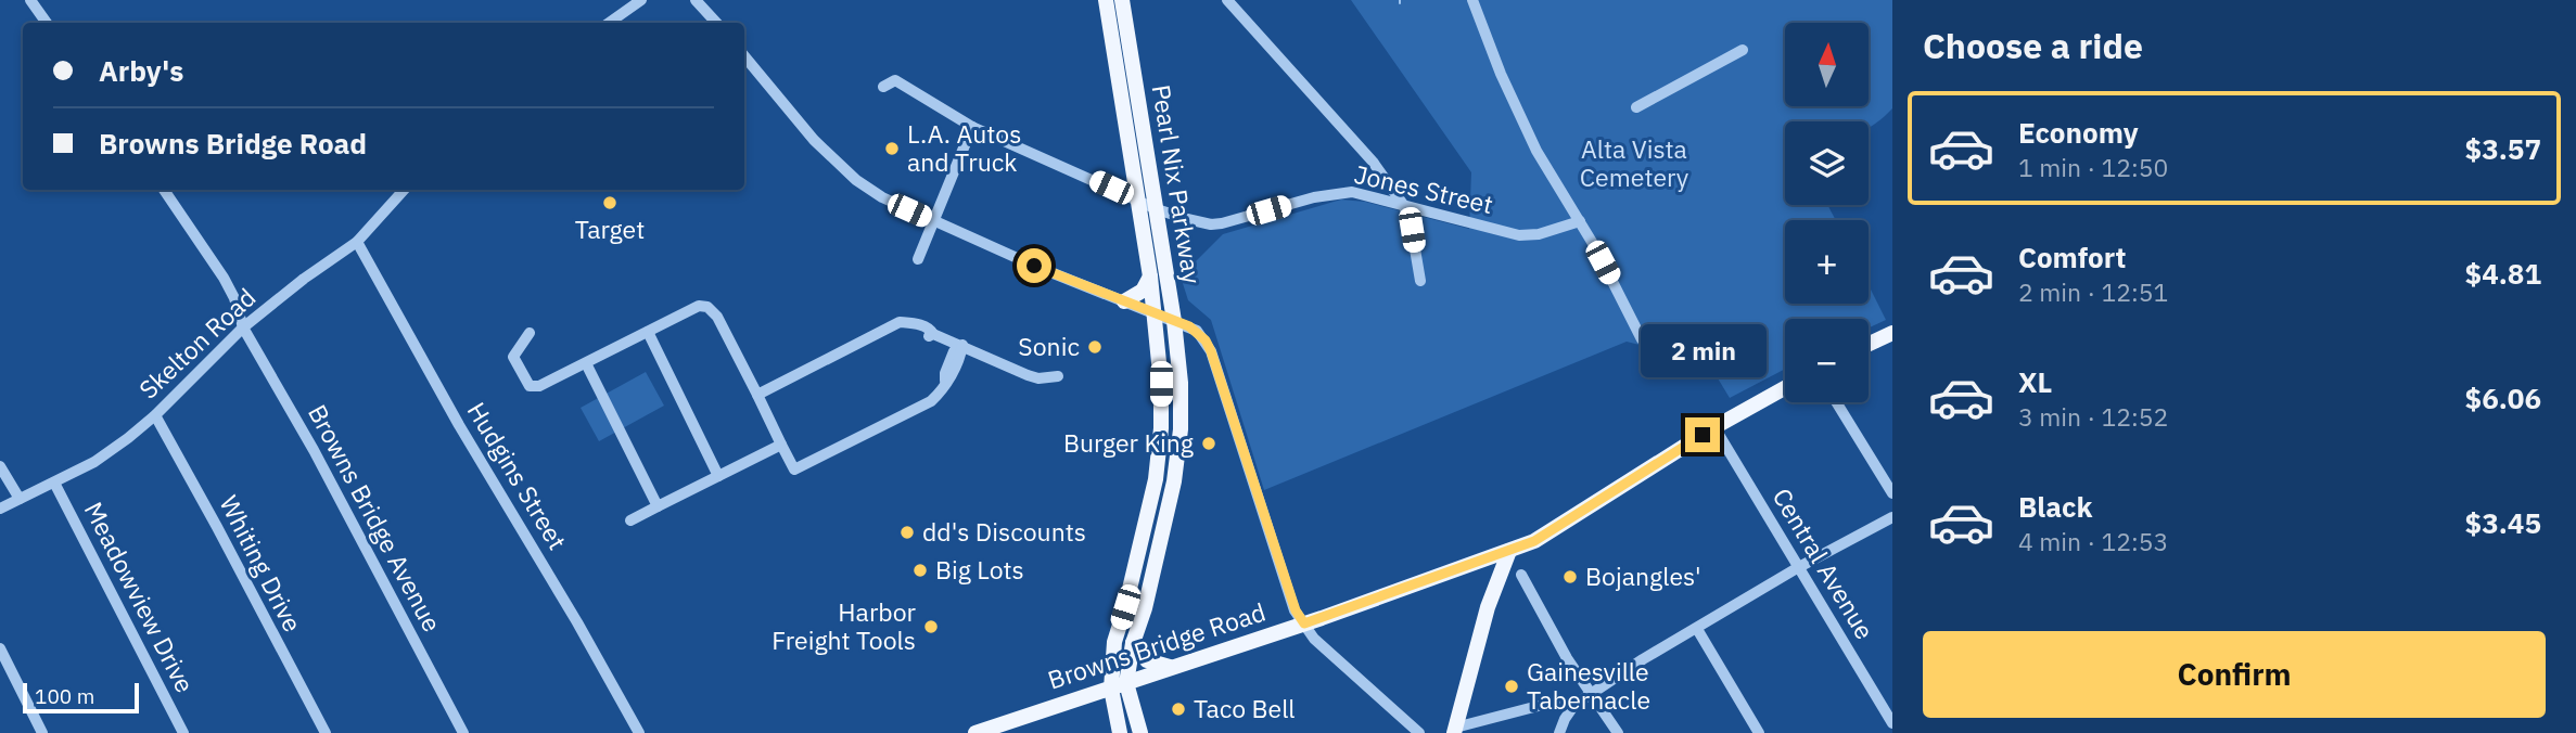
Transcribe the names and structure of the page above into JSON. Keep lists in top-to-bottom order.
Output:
{
  "streets": {
    "main road": ["Pearl Nix Parkway", "Browns Bridge Road"],
    "street": [
      "Jones Street",
      "Skelton Road",
      "Hudgins Street",
      "Browns Bridge Avenue",
      "Whiting Drive",
      "Central Avenue",
      "Meadowview Drive"
    ]
  },
  "crossings": [
    ["Pearl Nix Parkway", "Jones Street"],
    ["Pearl Nix Parkway", "Browns Bridge Road"],
    ["Skelton Road", "Hudgins Street"],
    ["Skelton Road", "Browns Bridge Avenue"],
    ["Skelton Road", "Whiting Drive"],
    ["Skelton Road", "Meadowview Drive"],
    ["Central Avenue", "Browns Bridge Road"]
  ],
  "parks": ["Alta Vista Cemetery"],
  "places": [
    "L.A. Autos and Truck",
    "Target",
    "Sonic",
    "Burger King",
    "dd's Discounts",
    "Big Lots",
    "Bojangles'",
    "Harbor Freight Tools",
    "Gainesville Tabernacle",
    "Taco Bell"
  ],
  "scale_bar": "100 m",
  "north": "top",
  "page": {
    "heading": "Choose a ride",
    "map_buttons": ["+", "−"],
    "banner": ["Arby's", "Browns Bridge Road"],
    "list": [
      {
        "name": "Economy",
        "note": "1 min · 12:50",
        "value": "$3.57"
      },
      {
        "name": "Comfort",
        "note": "2 min · 12:51",
        "value": "$4.81"
      },
      {
        "name": "XL",
        "note": "3 min · 12:52",
        "value": "$6.06"
      },
      {
        "name": "Black",
        "note": "4 min · 12:53",
        "value": "$3.45"
      }
    ],
    "bubble": "2 min",
    "buttons": "Confirm",
    "scale": "100 m"
  }
}
